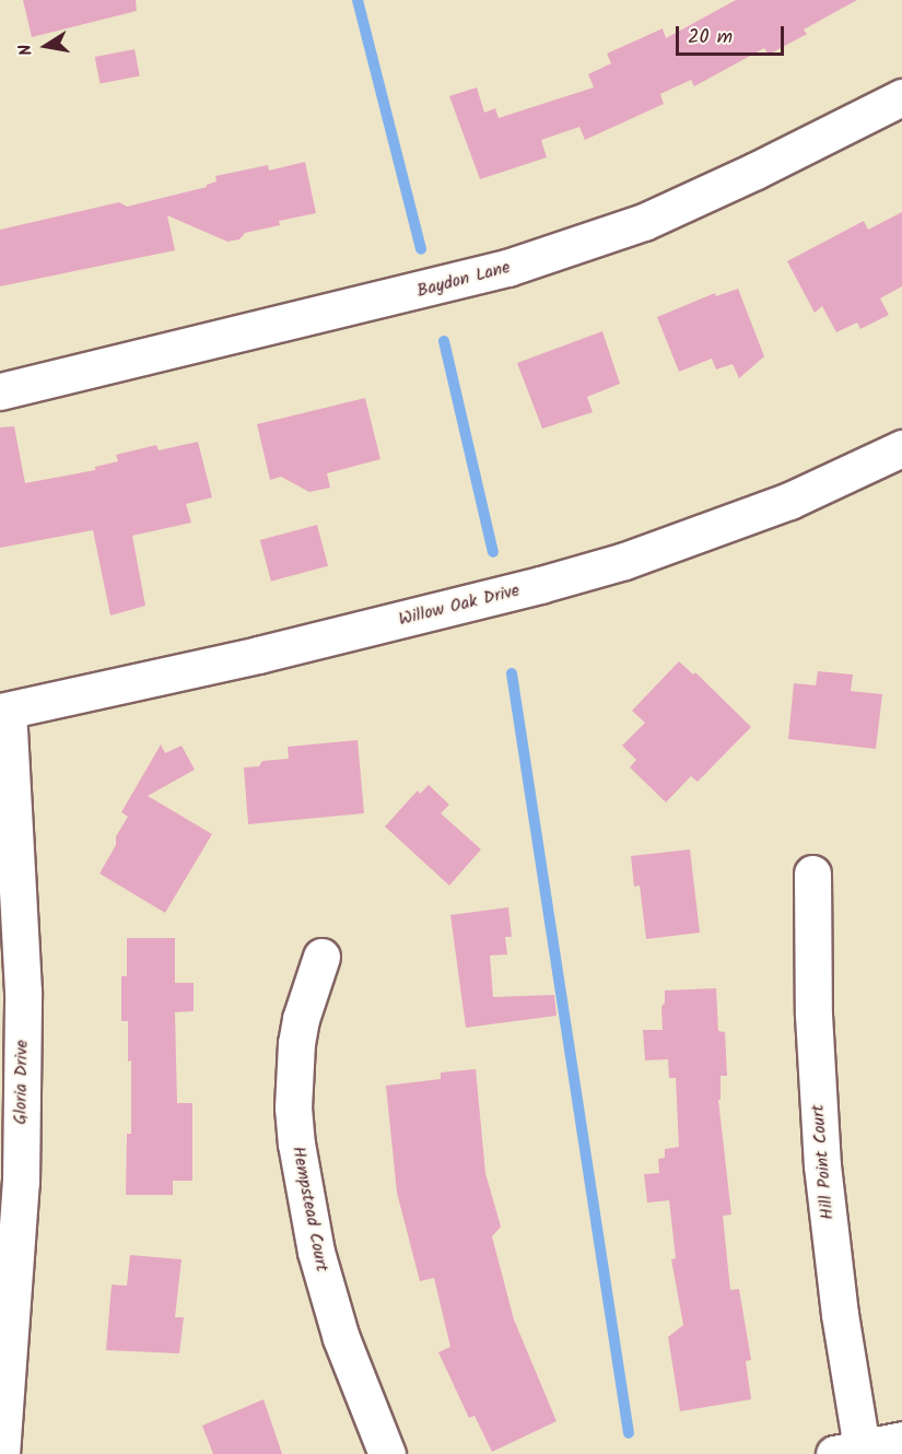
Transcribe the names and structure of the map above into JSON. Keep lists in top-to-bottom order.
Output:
{
  "streets": {
    "street": [
      "Baydon Lane",
      "Willow Oak Drive",
      "Gloria Drive",
      "Hill Point Court",
      "Hempstead Court"
    ]
  },
  "crossings": [
    ["Willow Oak Drive", "Gloria Drive"]
  ],
  "scale_bar": "20 m",
  "north": "left"
}
